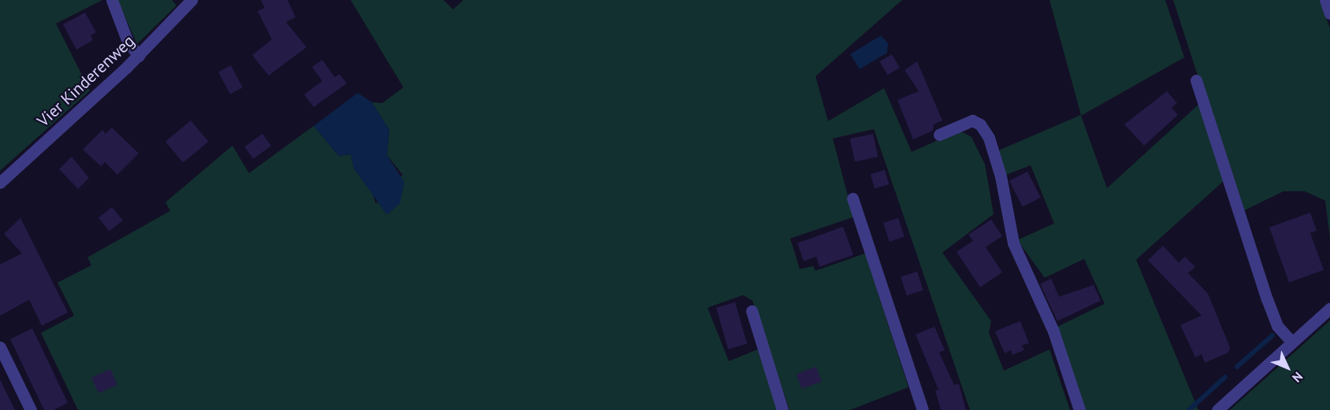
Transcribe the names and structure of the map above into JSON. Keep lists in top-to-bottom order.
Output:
{
  "streets": {
    "street": ["Vier Kinderenweg"]
  },
  "north": "bottom right"
}
